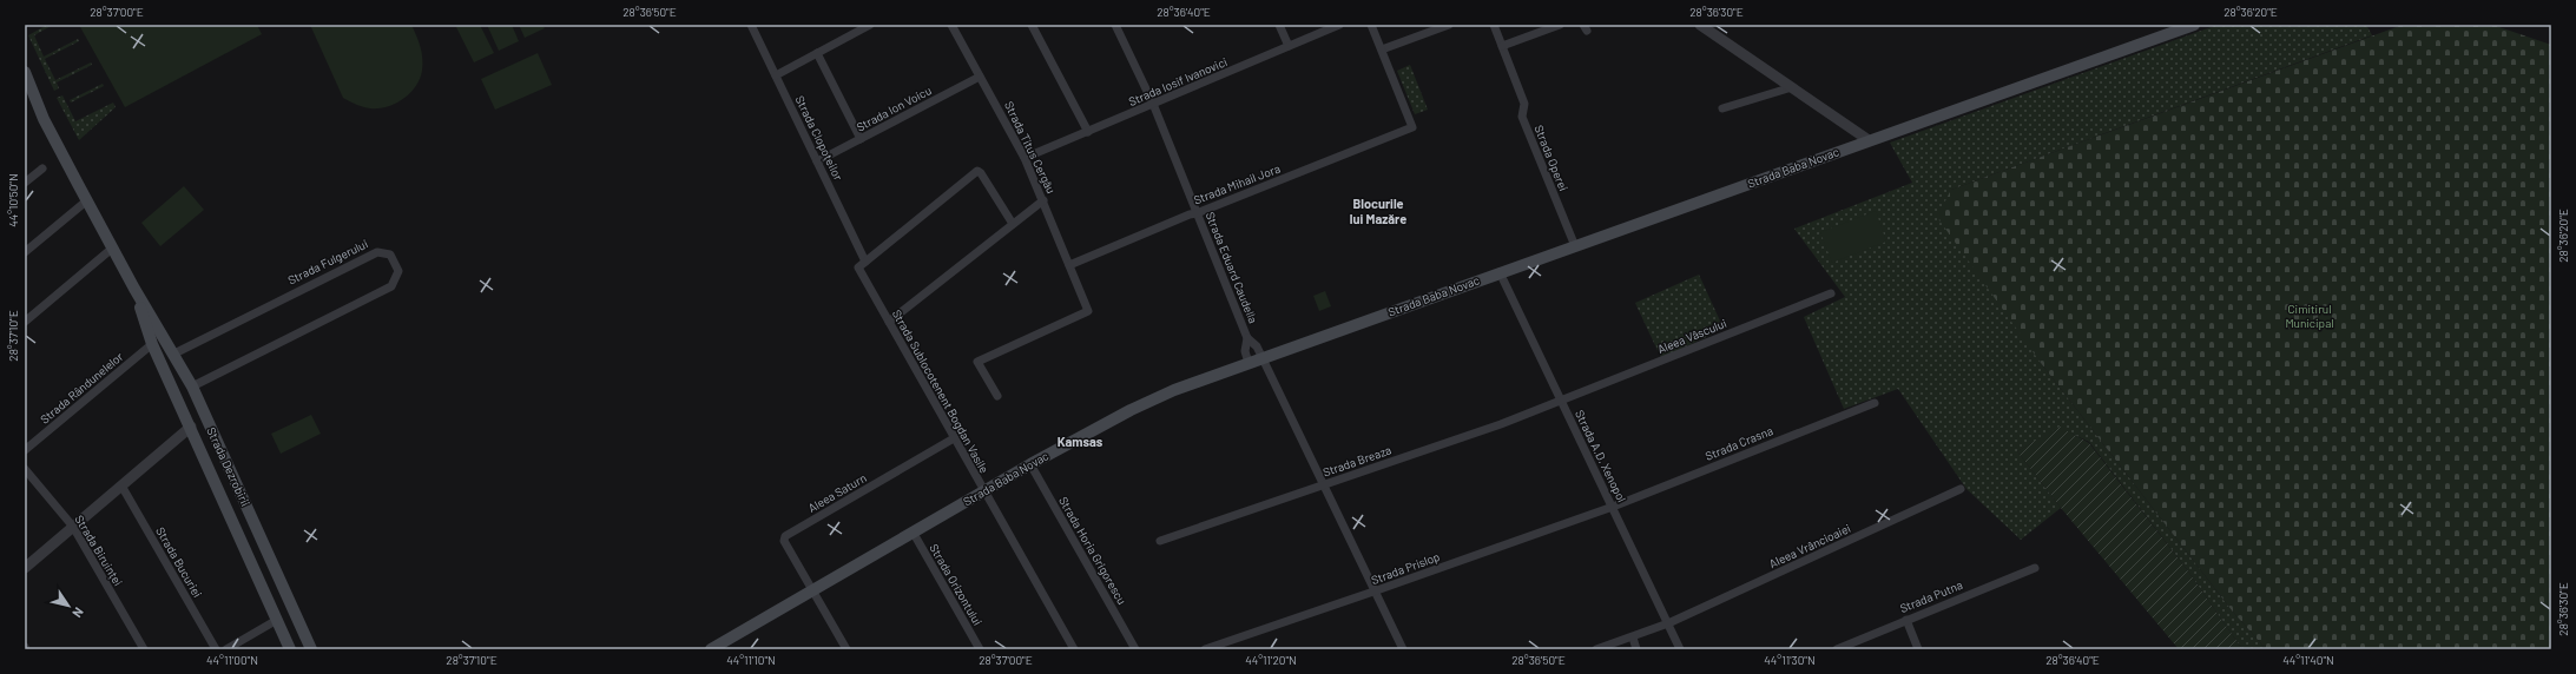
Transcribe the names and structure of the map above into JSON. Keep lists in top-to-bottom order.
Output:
{
  "streets": {
    "main road": ["Strada Baba Novac", "Strada Dezrobirii"],
    "street": [
      "Strada Iosif Ivanovici",
      "Strada Ion Voicu",
      "Strada Clopoțeilor",
      "Strada Titus Cergău",
      "Strada Operei",
      "Strada Mihail Jora",
      "Strada Fulgerului",
      "Strada Eduard Caudella",
      "Aleea Vâscului",
      "Strada Rândunelelor",
      "Strada Sublocotenent Bogdan Vasile",
      "Strada Crasna",
      "Strada A.D. Xenopol",
      "Strada Breaza",
      "Aleea Saturn",
      "Aleea Vrâncioaiei",
      "Strada Biruinței",
      "Strada Horia Grigorescu",
      "Strada Bucuriei",
      "Strada Prislop",
      "Strada Orizontului",
      "Strada Putna"
    ]
  },
  "crossings": [
    ["Strada Iosif Ivanovici", "Strada Titus Cergău"],
    ["Strada Iosif Ivanovici", "Strada Eduard Caudella"],
    ["Strada Ion Voicu", "Strada Clopoțeilor"],
    ["Strada Ion Voicu", "Strada Titus Cergău"],
    ["Strada Clopoțeilor", "Strada Sublocotenent Bogdan Vasile"],
    ["Strada Titus Cergău", "Strada Mihail Jora"],
    ["Strada Operei", "Strada Baba Novac"],
    ["Strada Baba Novac", "Strada Eduard Caudella"],
    ["Strada Baba Novac", "Strada Sublocotenent Bogdan Vasile"],
    ["Strada Baba Novac", "Strada A.D. Xenopol"],
    ["Strada Baba Novac", "Aleea Saturn"],
    ["Strada Baba Novac", "Strada Horia Grigorescu"],
    ["Strada Baba Novac", "Strada Orizontului"],
    ["Strada Mihail Jora", "Strada Eduard Caudella"],
    ["Strada Fulgerului", "Strada Dezrobirii"],
    ["Strada Eduard Caudella", "Strada Breaza"],
    ["Strada Eduard Caudella", "Strada Prislop"],
    ["Aleea Vâscului", "Strada A.D. Xenopol"],
    ["Aleea Vâscului", "Strada Breaza"],
    ["Strada Rândunelelor", "Strada Dezrobirii"],
    ["Strada Sublocotenent Bogdan Vasile", "Aleea Saturn"],
    ["Strada Crasna", "Strada A.D. Xenopol"],
    ["Strada Crasna", "Strada Prislop"],
    ["Strada A.D. Xenopol", "Strada Breaza"],
    ["Strada A.D. Xenopol", "Aleea Vrâncioaiei"],
    ["Strada A.D. Xenopol", "Strada Prislop"]
  ],
  "districts": ["Blocurile lui Mazăre", "Kamsas"],
  "parks": ["Cimitirul Municipal"],
  "north": "bottom right",
  "coordinates": [
    "28°37'00\"E",
    "28°36'50\"E",
    "28°36'40\"E",
    "28°36'30\"E",
    "28°36'20\"E",
    "44°10'50\"N",
    "28°37'10\"E",
    "44°11'00\"N",
    "44°11'10\"N",
    "44°11'20\"N",
    "44°11'30\"N",
    "44°11'40\"N"
  ]
}
